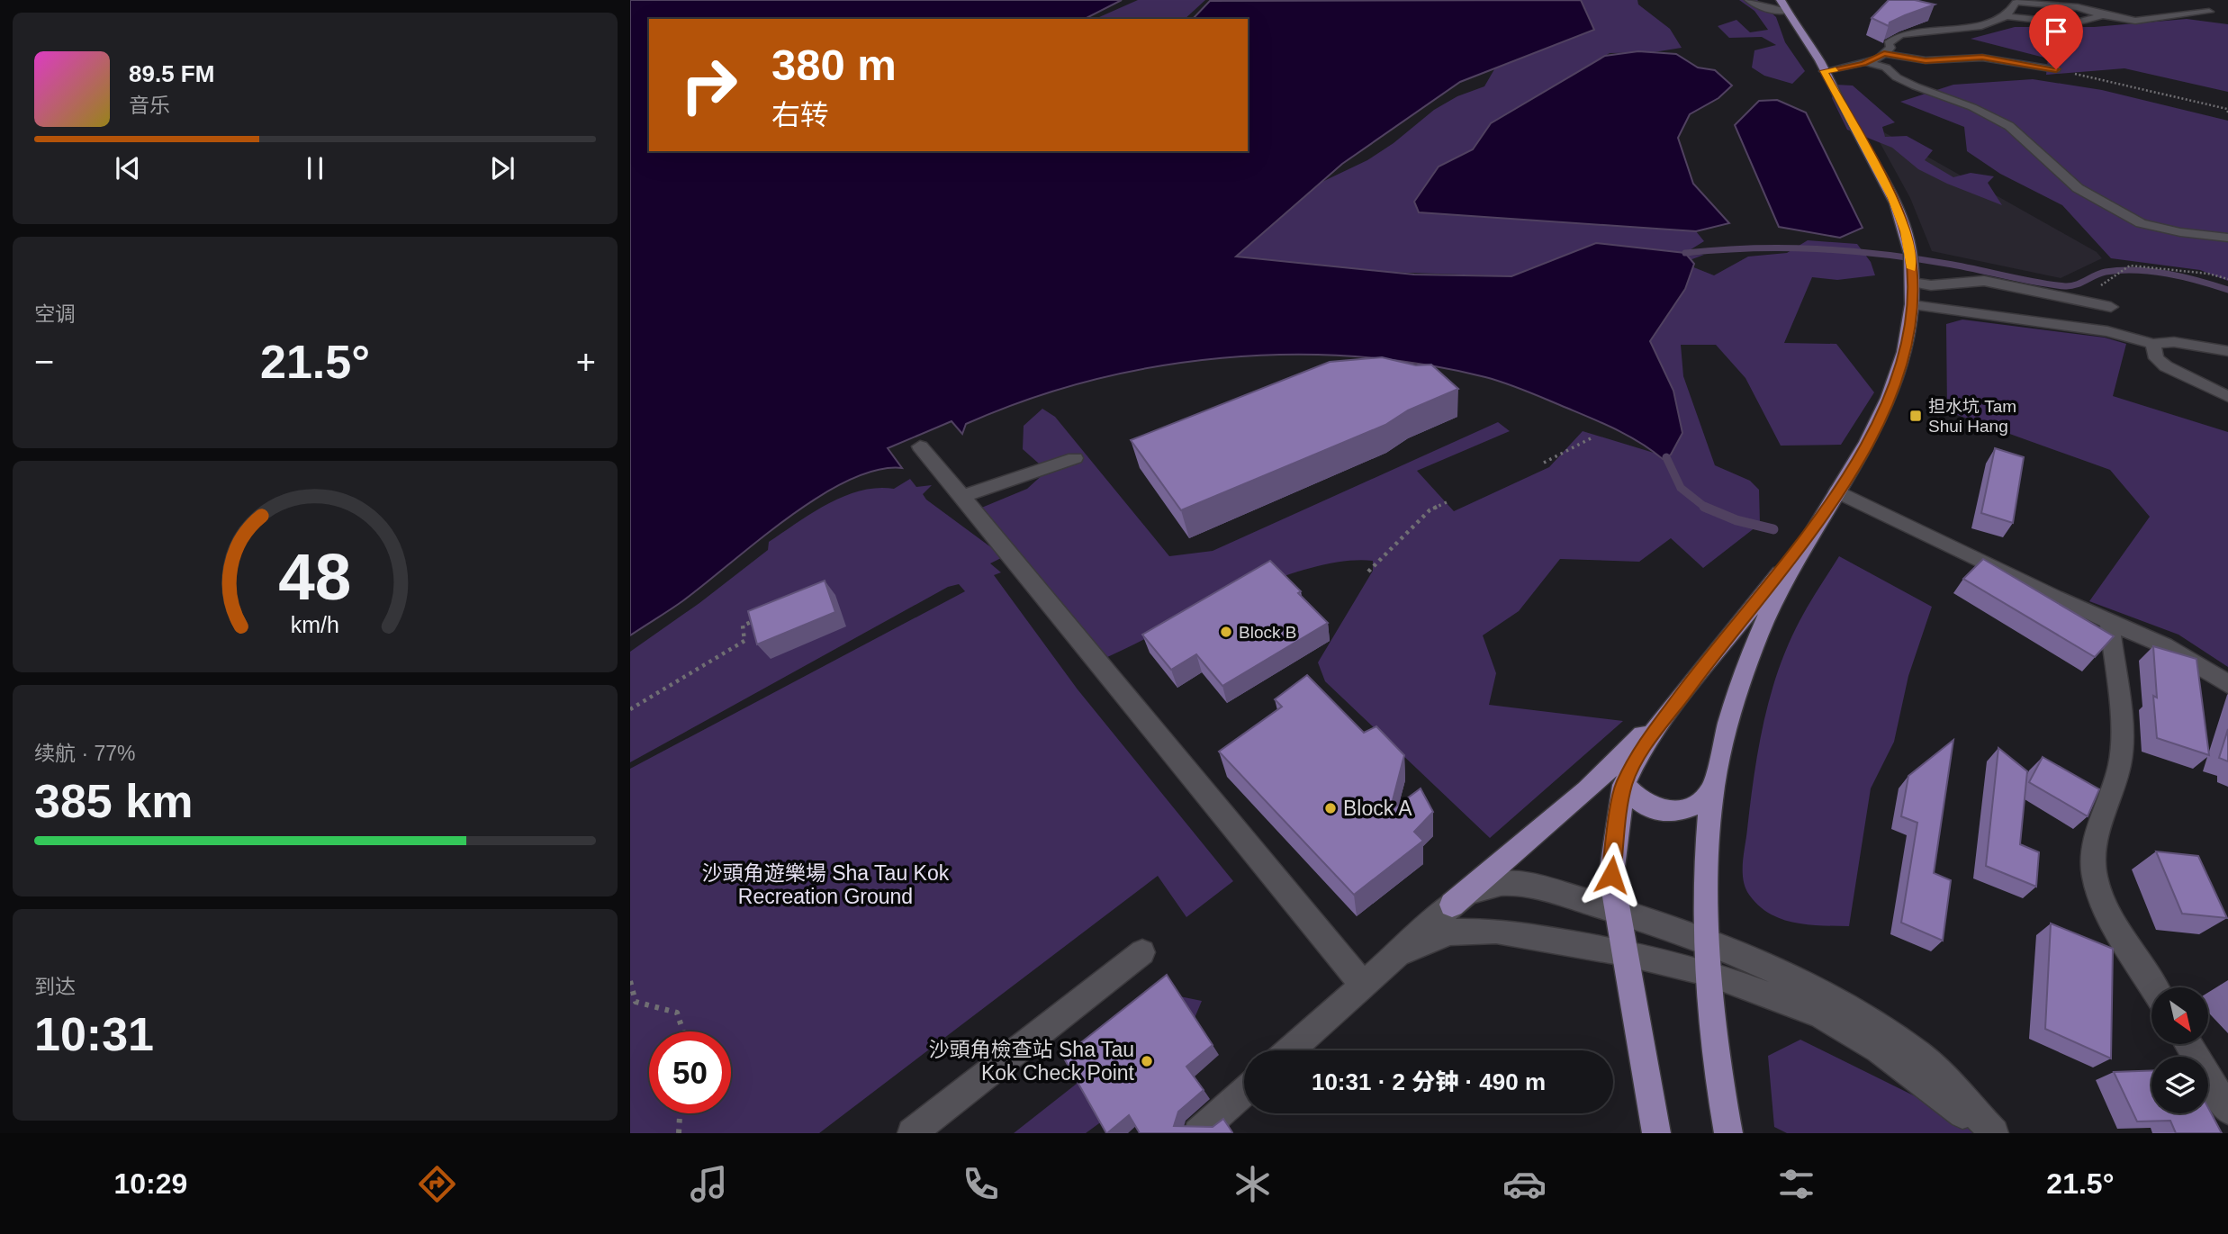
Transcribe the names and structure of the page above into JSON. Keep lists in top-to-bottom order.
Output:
{
  "parks": ["沙頭角遊樂場 Sha Tau Kok Recreation Ground"],
  "places": {
    "transit": ["担水坑 Tam Shui Hang"],
    "other": ["Block B", "Block A", "沙頭角檢查站 Sha Tau Kok Check Point"]
  },
  "north": "bottom right",
  "page": {
    "turn": ["380 m", "右转"],
    "song": ["89.5 FM", "音乐"],
    "tile": [
      "空调",
      ["续航 · 77%", "385 km"],
      ["到达", "10:31"]
    ],
    "heat": ["−", "21.5°", "+"],
    "limit": "50",
    "trip": "10:31 · 2 分钟 · 490 m",
    "tabs": ["10:29", "21.5°"],
    "gauge": ["48", "km/h"]
  }
}
